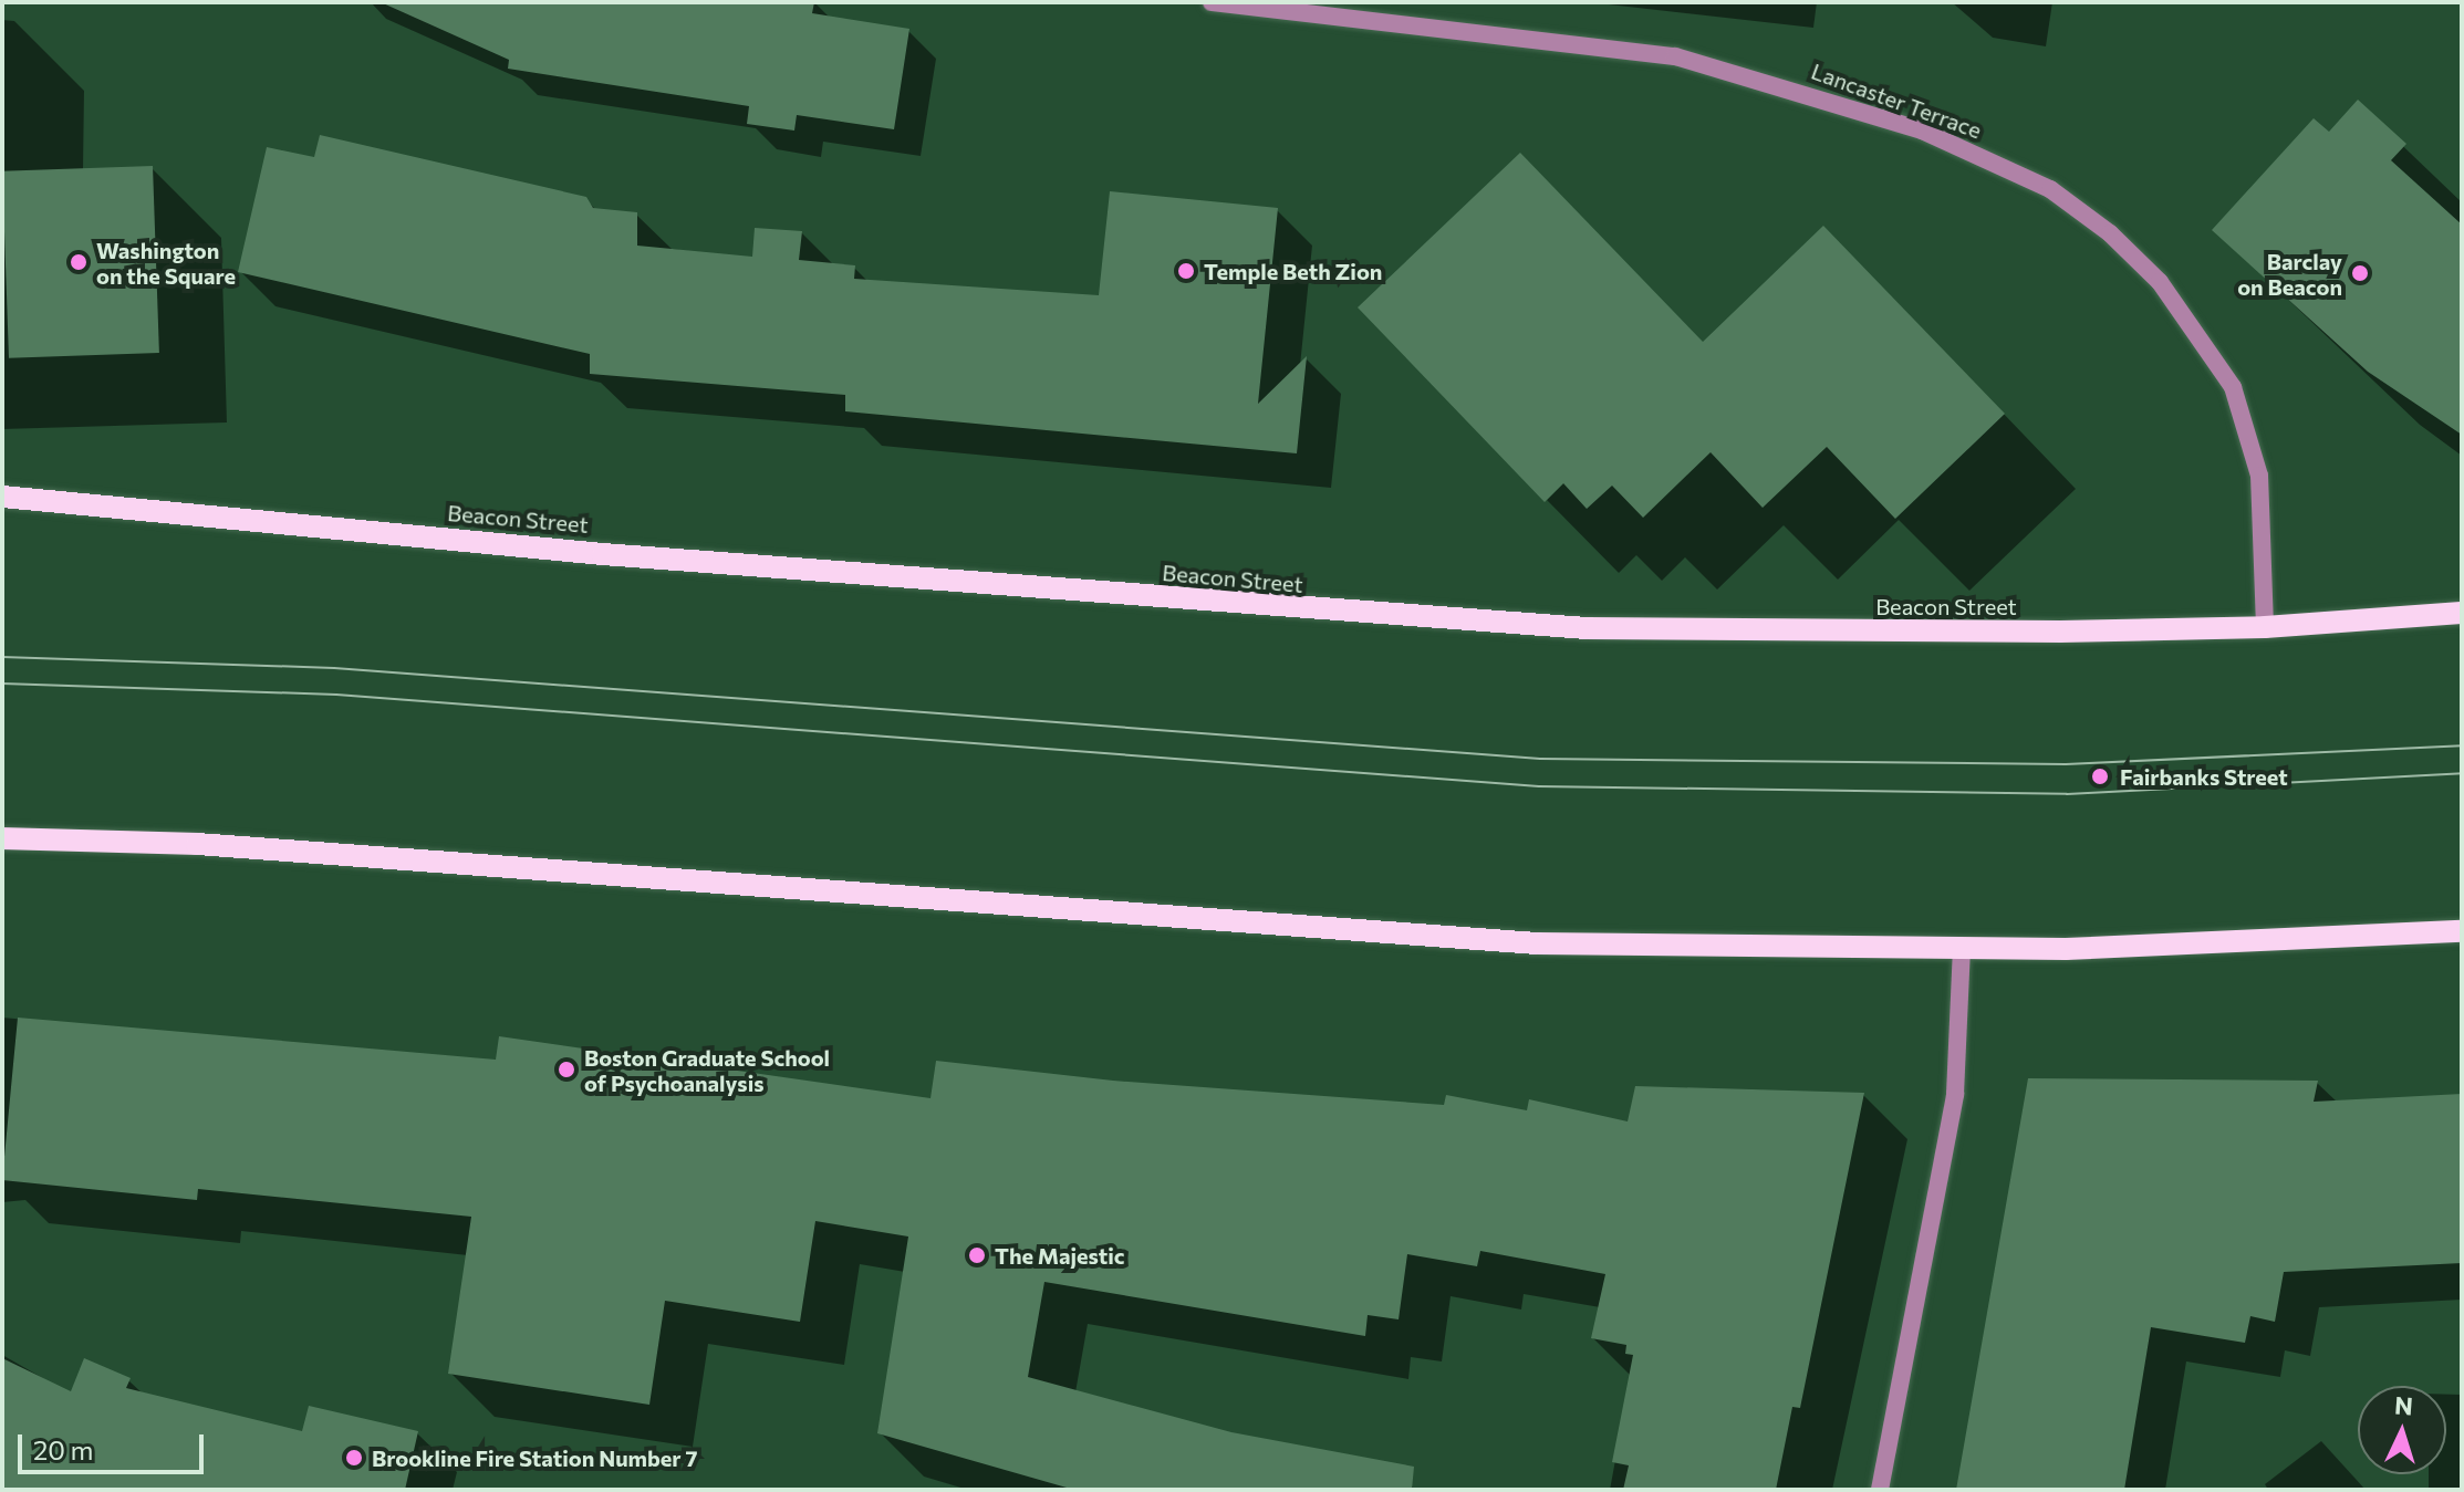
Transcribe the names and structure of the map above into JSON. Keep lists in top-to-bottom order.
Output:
{
  "streets": {
    "main road": ["Beacon Street"],
    "street": ["Lancaster Terrace"]
  },
  "crossings": [
    ["Lancaster Terrace", "Beacon Street"]
  ],
  "places": [
    "Washington on the Square",
    "Temple Beth Zion",
    "Barclay on Beacon",
    "Fairbanks Street",
    "Boston Graduate School of Psychoanalysis",
    "The Majestic",
    "Brookline Fire Station Number 7"
  ],
  "scale_bar": "20 m",
  "north": "top"
}
